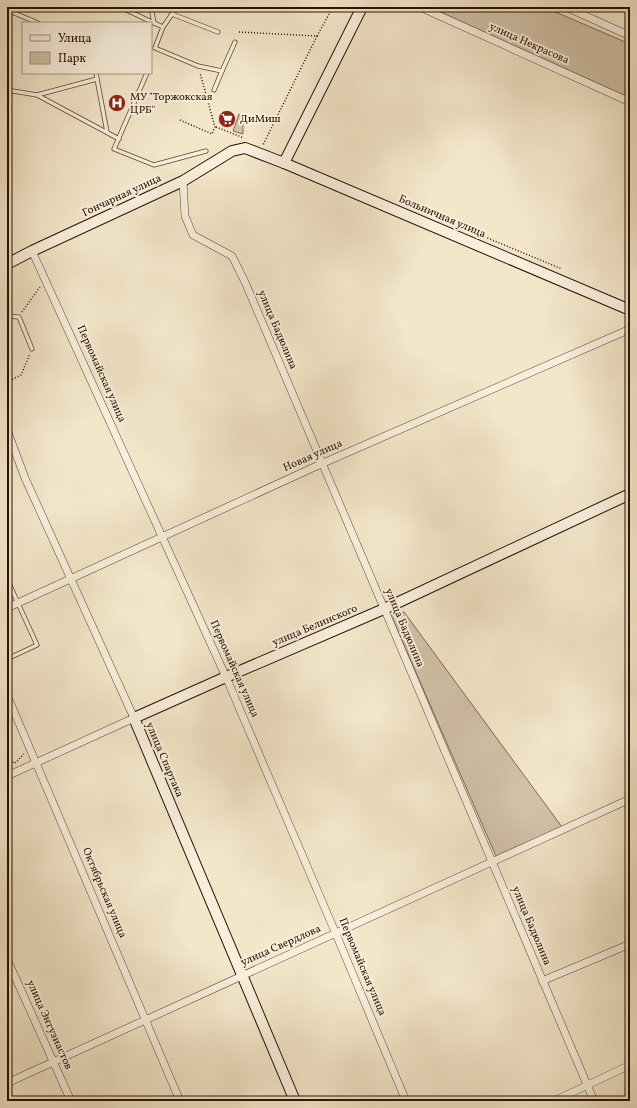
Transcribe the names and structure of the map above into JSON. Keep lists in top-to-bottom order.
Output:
{
  "streets": {
    "street": [
      "улица Некрасова",
      "Гончарная улица",
      "Больничная улица",
      "улица Бадюлина",
      "Первомайская улица",
      "Новая улица",
      "улица Белинского",
      "улица Спартака",
      "Октябрьская улица",
      "улица Свердлова",
      "улица Энтузиастов"
    ]
  },
  "crossings": [
    ["Гончарная улица", "Больничная улица"],
    ["Гончарная улица", "улица Бадюлина"],
    ["Гончарная улица", "Первомайская улица"],
    ["улица Бадюлина", "Новая улица"],
    ["улица Бадюлина", "улица Белинского"],
    ["улица Бадюлина", "улица Свердлова"],
    ["Первомайская улица", "Новая улица"],
    ["Первомайская улица", "улица Белинского"],
    ["Первомайская улица", "улица Свердлова"],
    ["Новая улица", "улица Спартака"],
    ["улица Белинского", "улица Спартака"],
    ["улица Белинского", "Октябрьская улица"],
    ["улица Спартака", "улица Свердлова"],
    ["Октябрьская улица", "улица Свердлова"],
    ["улица Свердлова", "улица Энтузиастов"]
  ],
  "places": {
    "hospital": ["МУ \"Торжокская ЦРБ\""],
    "supermarket": ["ДиМиш"]
  },
  "legend": ["Улица", "Парк"]
}
